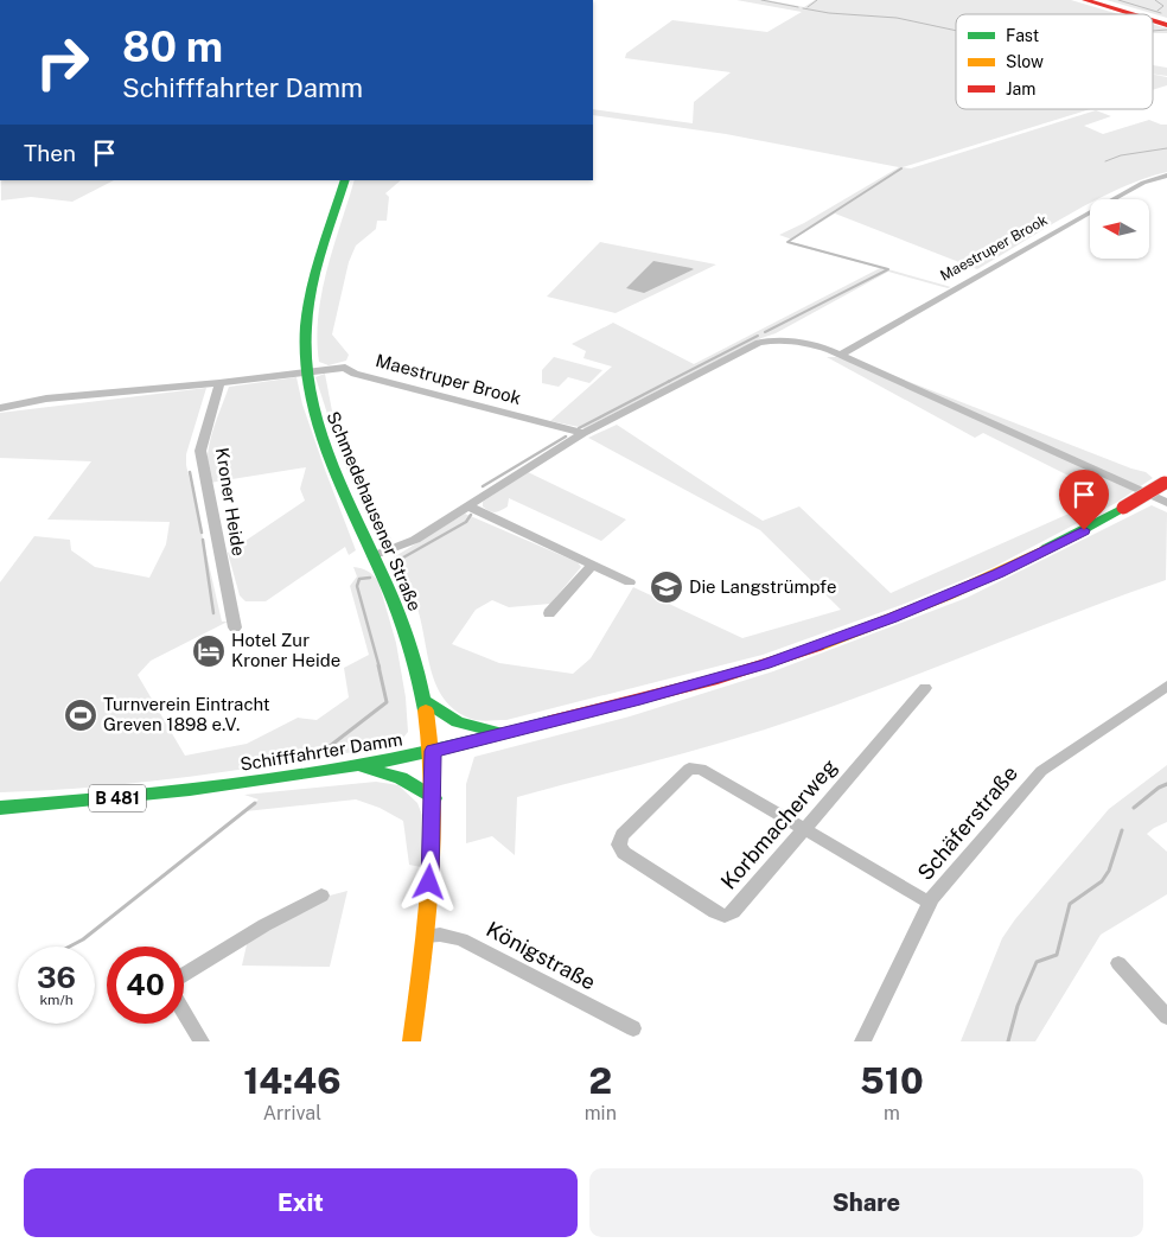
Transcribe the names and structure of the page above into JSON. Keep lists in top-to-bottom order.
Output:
{
  "streets": {
    "main road": ["Schmedehausener Straße", "Schifffahrter Damm", "B 481"],
    "street": [
      "Maestruper Brook",
      "Kroner Heide",
      "Schäferstraße",
      "Korbmacherweg",
      "Königstraße"
    ]
  },
  "crossings": [
    ["Maestruper Brook", "Schmedehausener Straße"],
    ["Schmedehausener Straße", "Schifffahrter Damm"],
    ["Schmedehausener Straße", "B 481"],
    ["Schifffahrter Damm", "B 481"]
  ],
  "places": {
    "school or university": ["Die Langstrümpfe"],
    "hotel": ["Hotel Zur Kroner Heide"],
    "sports": ["Turnverein Eintracht Greven 1898 e.V."]
  },
  "legend": ["Fast", "Slow", "Jam"],
  "north": "left",
  "page": {
    "turn": ["80 m", "Schifffahrter Damm"],
    "then": "Then",
    "speed": "36 km/h",
    "limit": "40",
    "eta": [
      "14:46",
      "Arrival",
      "2",
      "min",
      "510",
      "m"
    ],
    "buttons": ["Exit", "Share"]
  }
}
